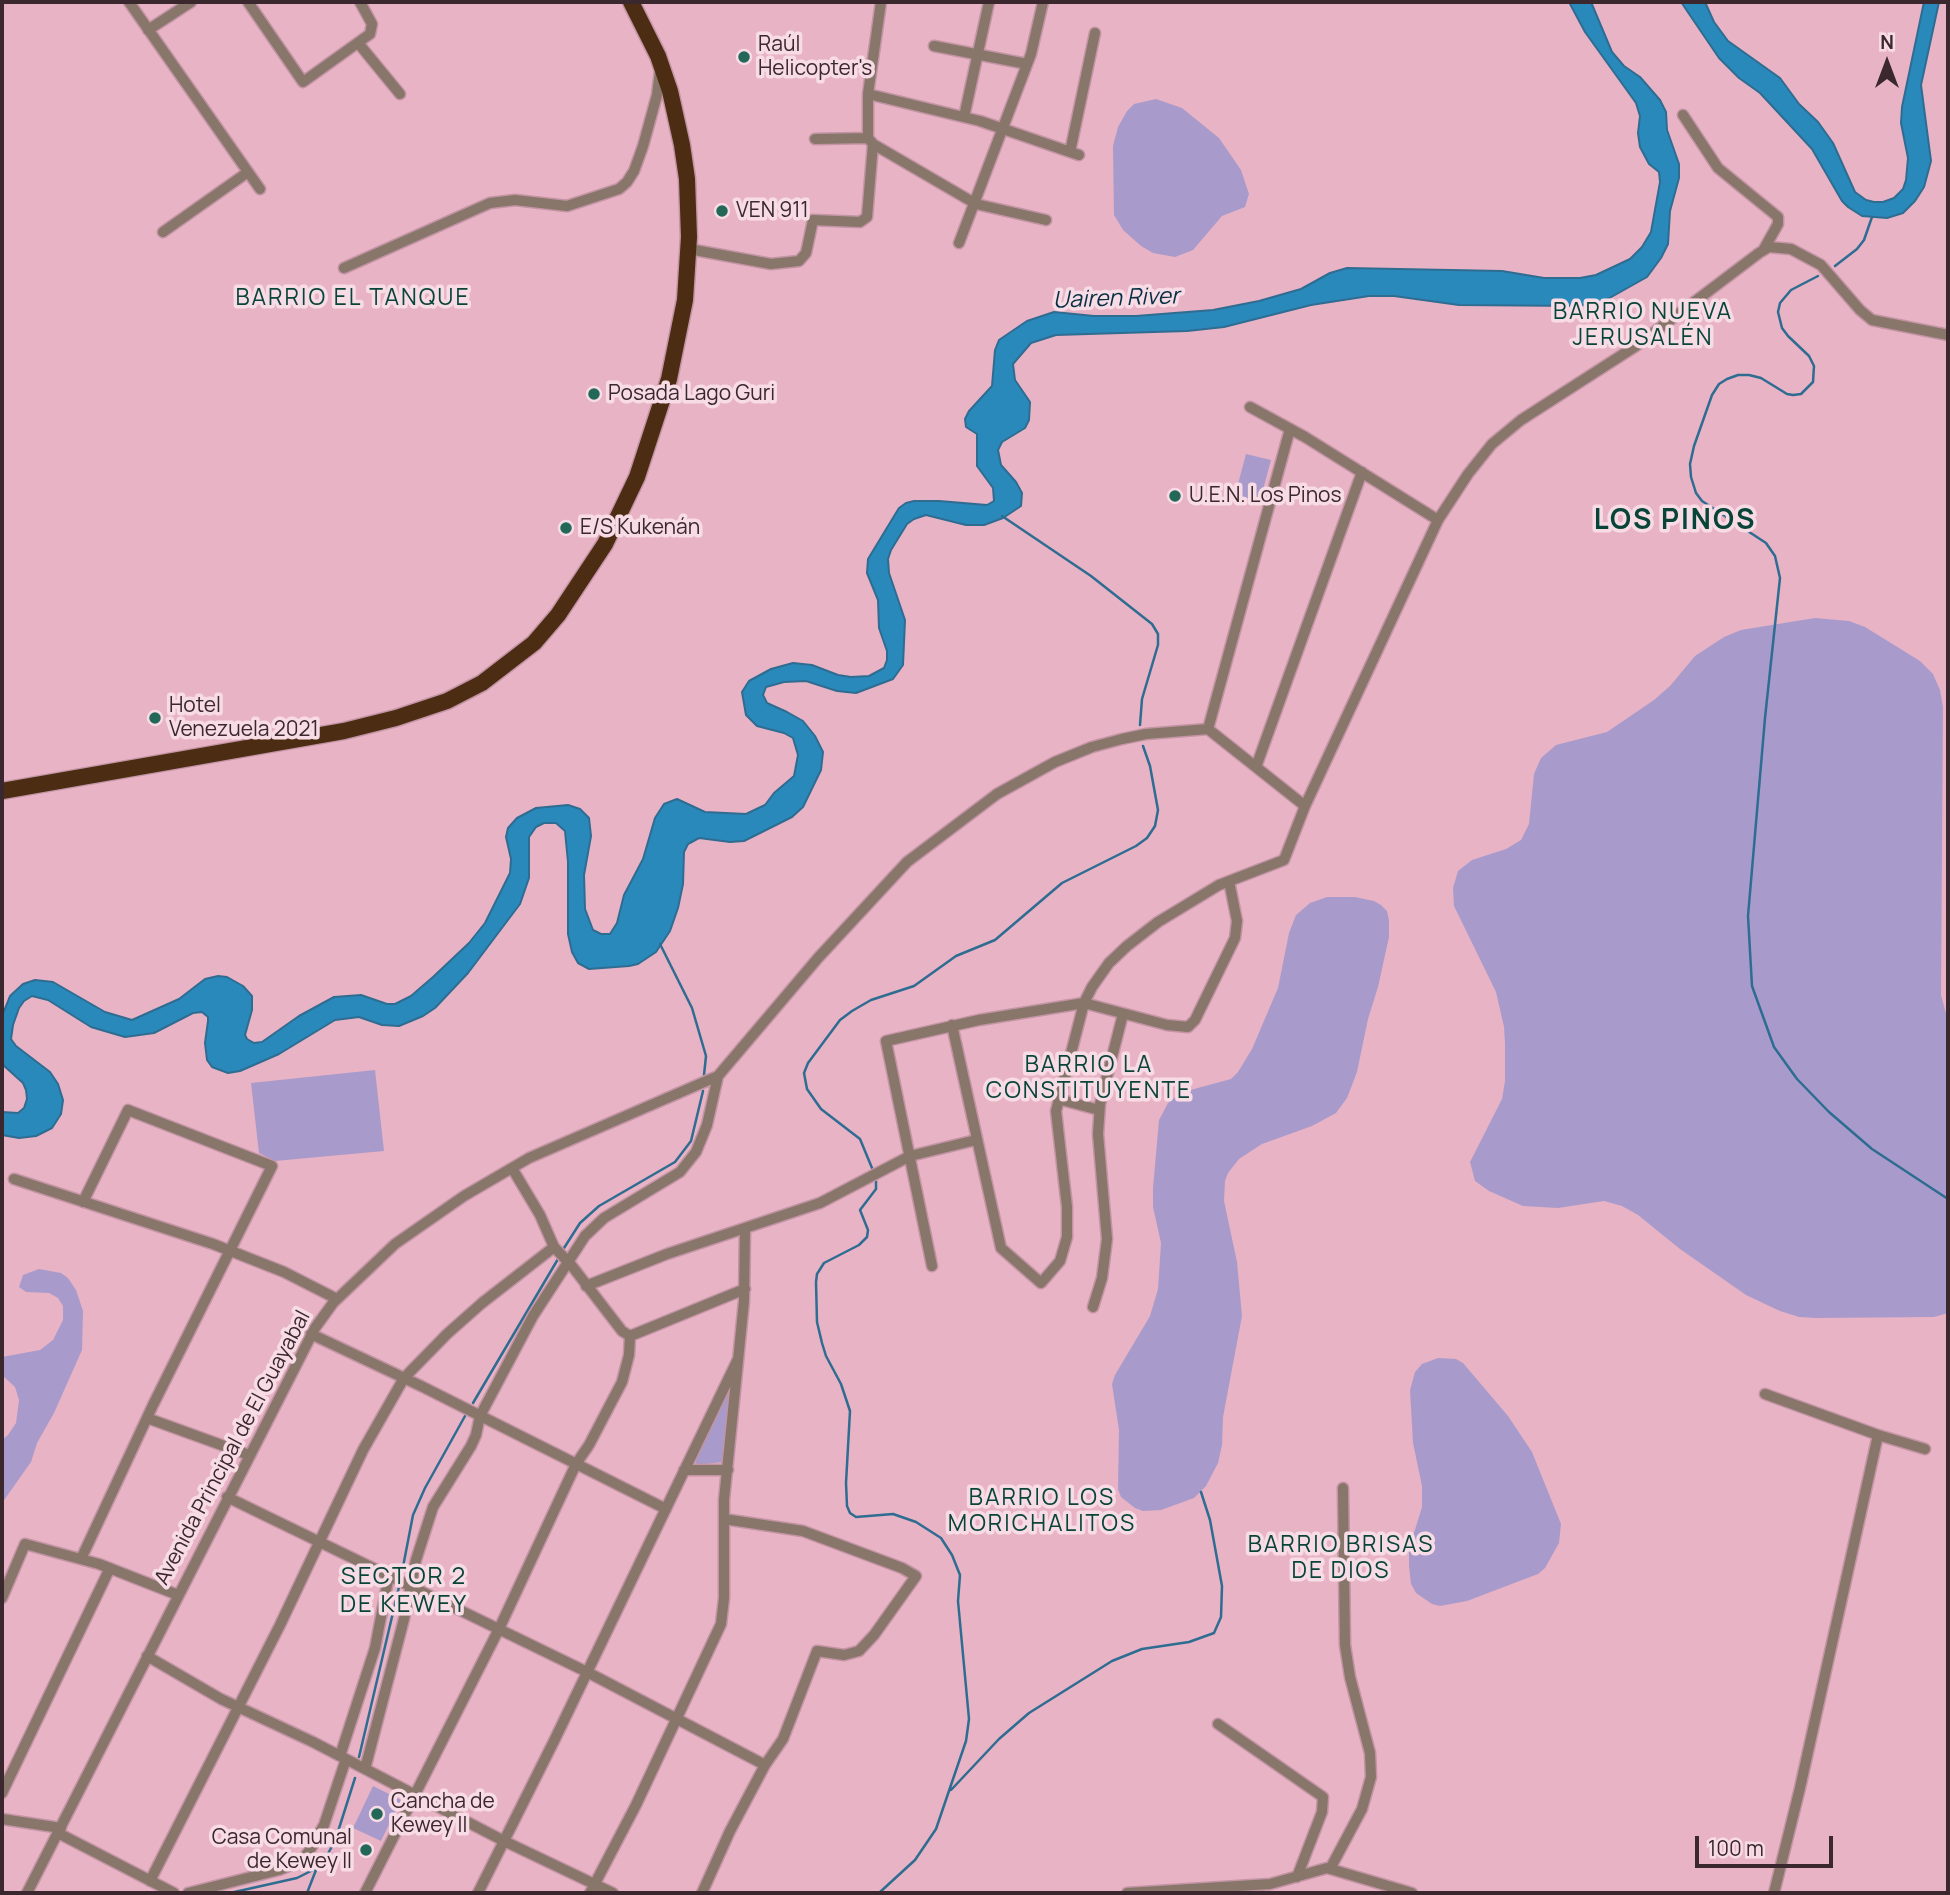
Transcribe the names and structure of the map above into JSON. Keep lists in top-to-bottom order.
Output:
{
  "streets": {
    "street": ["Avenida Principal de El Guayabal"]
  },
  "districts": [
    "BARRIO EL TANQUE",
    "BARRIO NUEVA JERUSALÉN",
    "LOS PINOS",
    "BARRIO LA CONSTITUYENTE",
    "BARRIO LOS MORICHALITOS",
    "BARRIO BRISAS DE DIOS",
    "SECTOR 2 DE KEWEY"
  ],
  "water": ["Uairen River"],
  "places": [
    "Raúl Helicopter's",
    "VEN 911",
    "Posada Lago Guri",
    "U.E.N. Los Pinos",
    "E/S Kukenán",
    "Hotel Venezuela 2021",
    "Cancha de Kewey II",
    "Casa Comunal de Kewey II"
  ],
  "scale_bar": "100 m",
  "north": "top"
}
